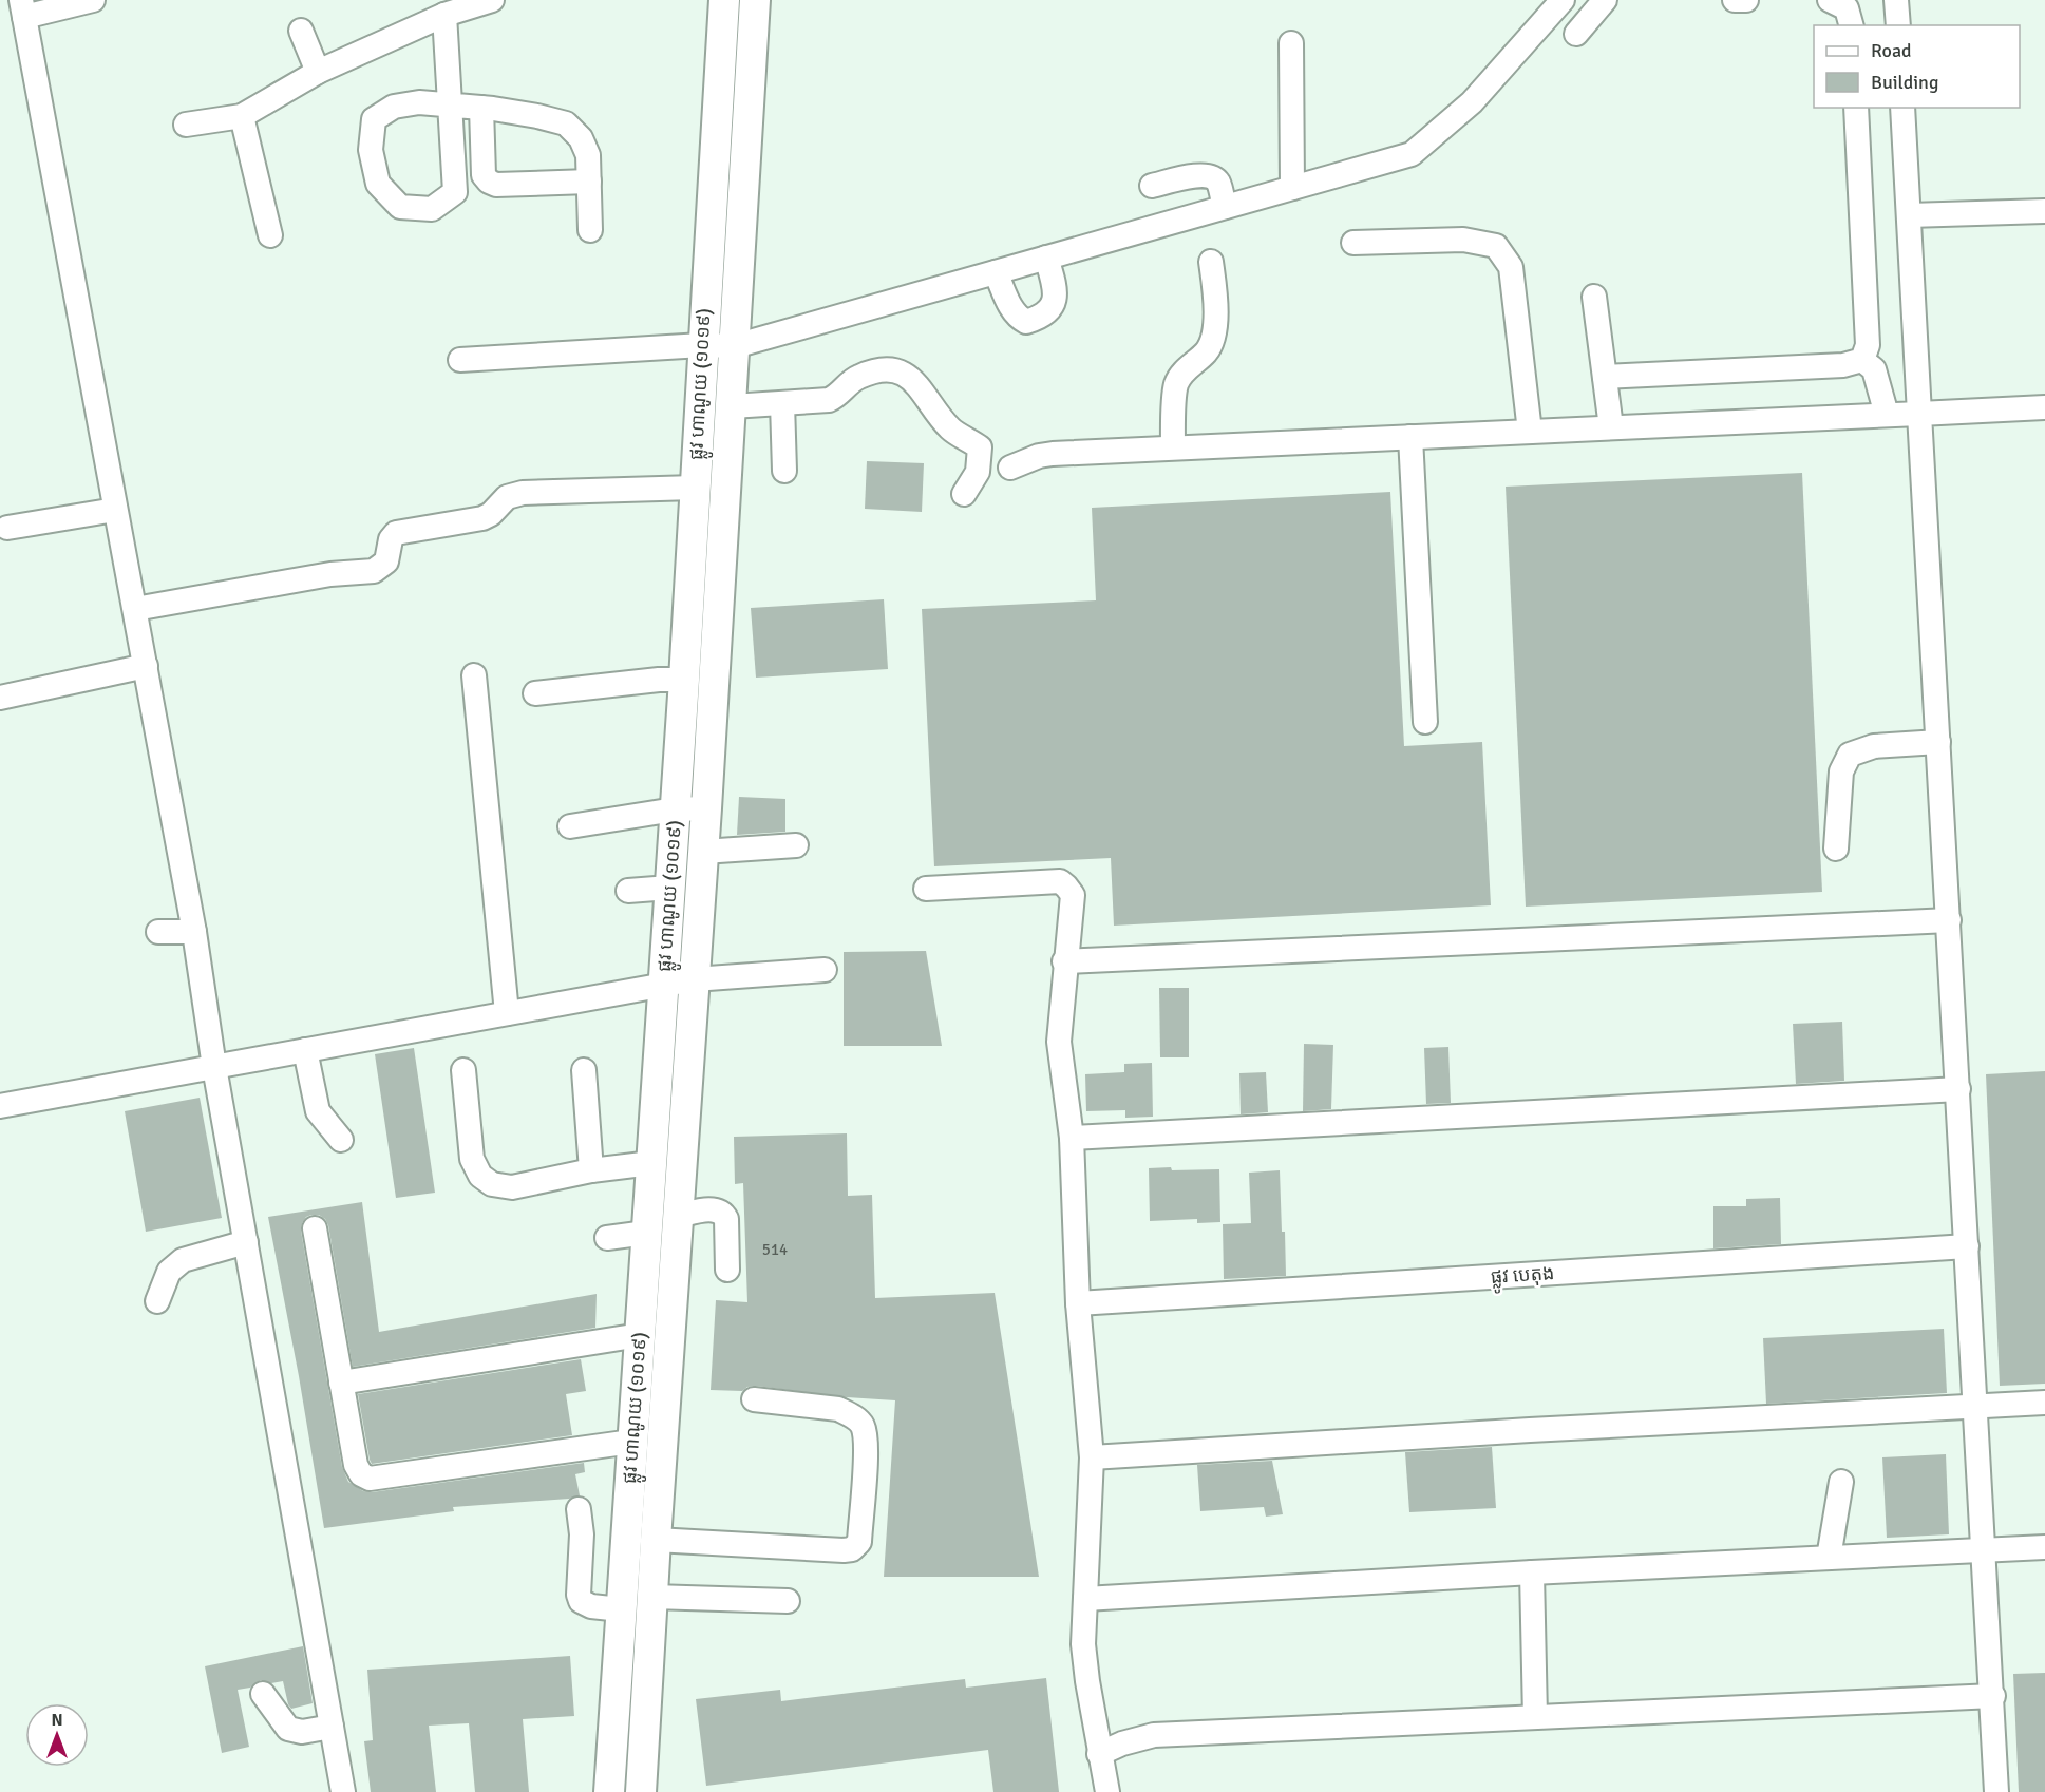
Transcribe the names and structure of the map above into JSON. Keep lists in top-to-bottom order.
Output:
{
  "streets": {
    "main road": ["ផ្លូវ ហាណូយ (១០១៩)"],
    "street": ["ផ្លូវ បេតុង"]
  },
  "house_numbers": ["514"],
  "legend": ["Road", "Building"],
  "north": "top"
}
